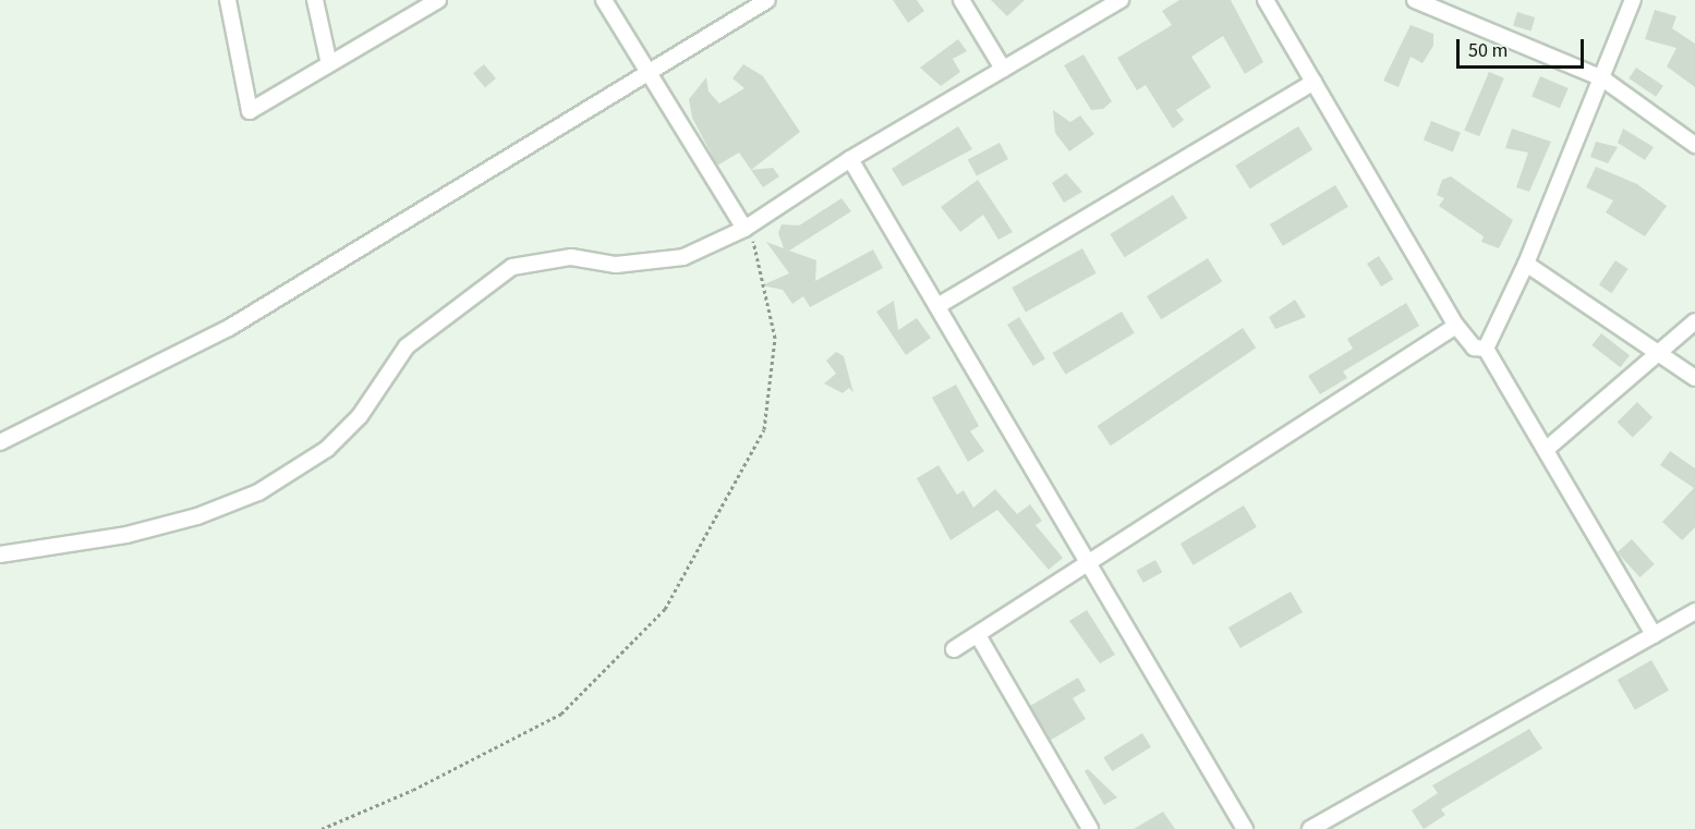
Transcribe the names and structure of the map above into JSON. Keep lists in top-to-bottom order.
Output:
{
  "scale_bar": "50 m"
}
